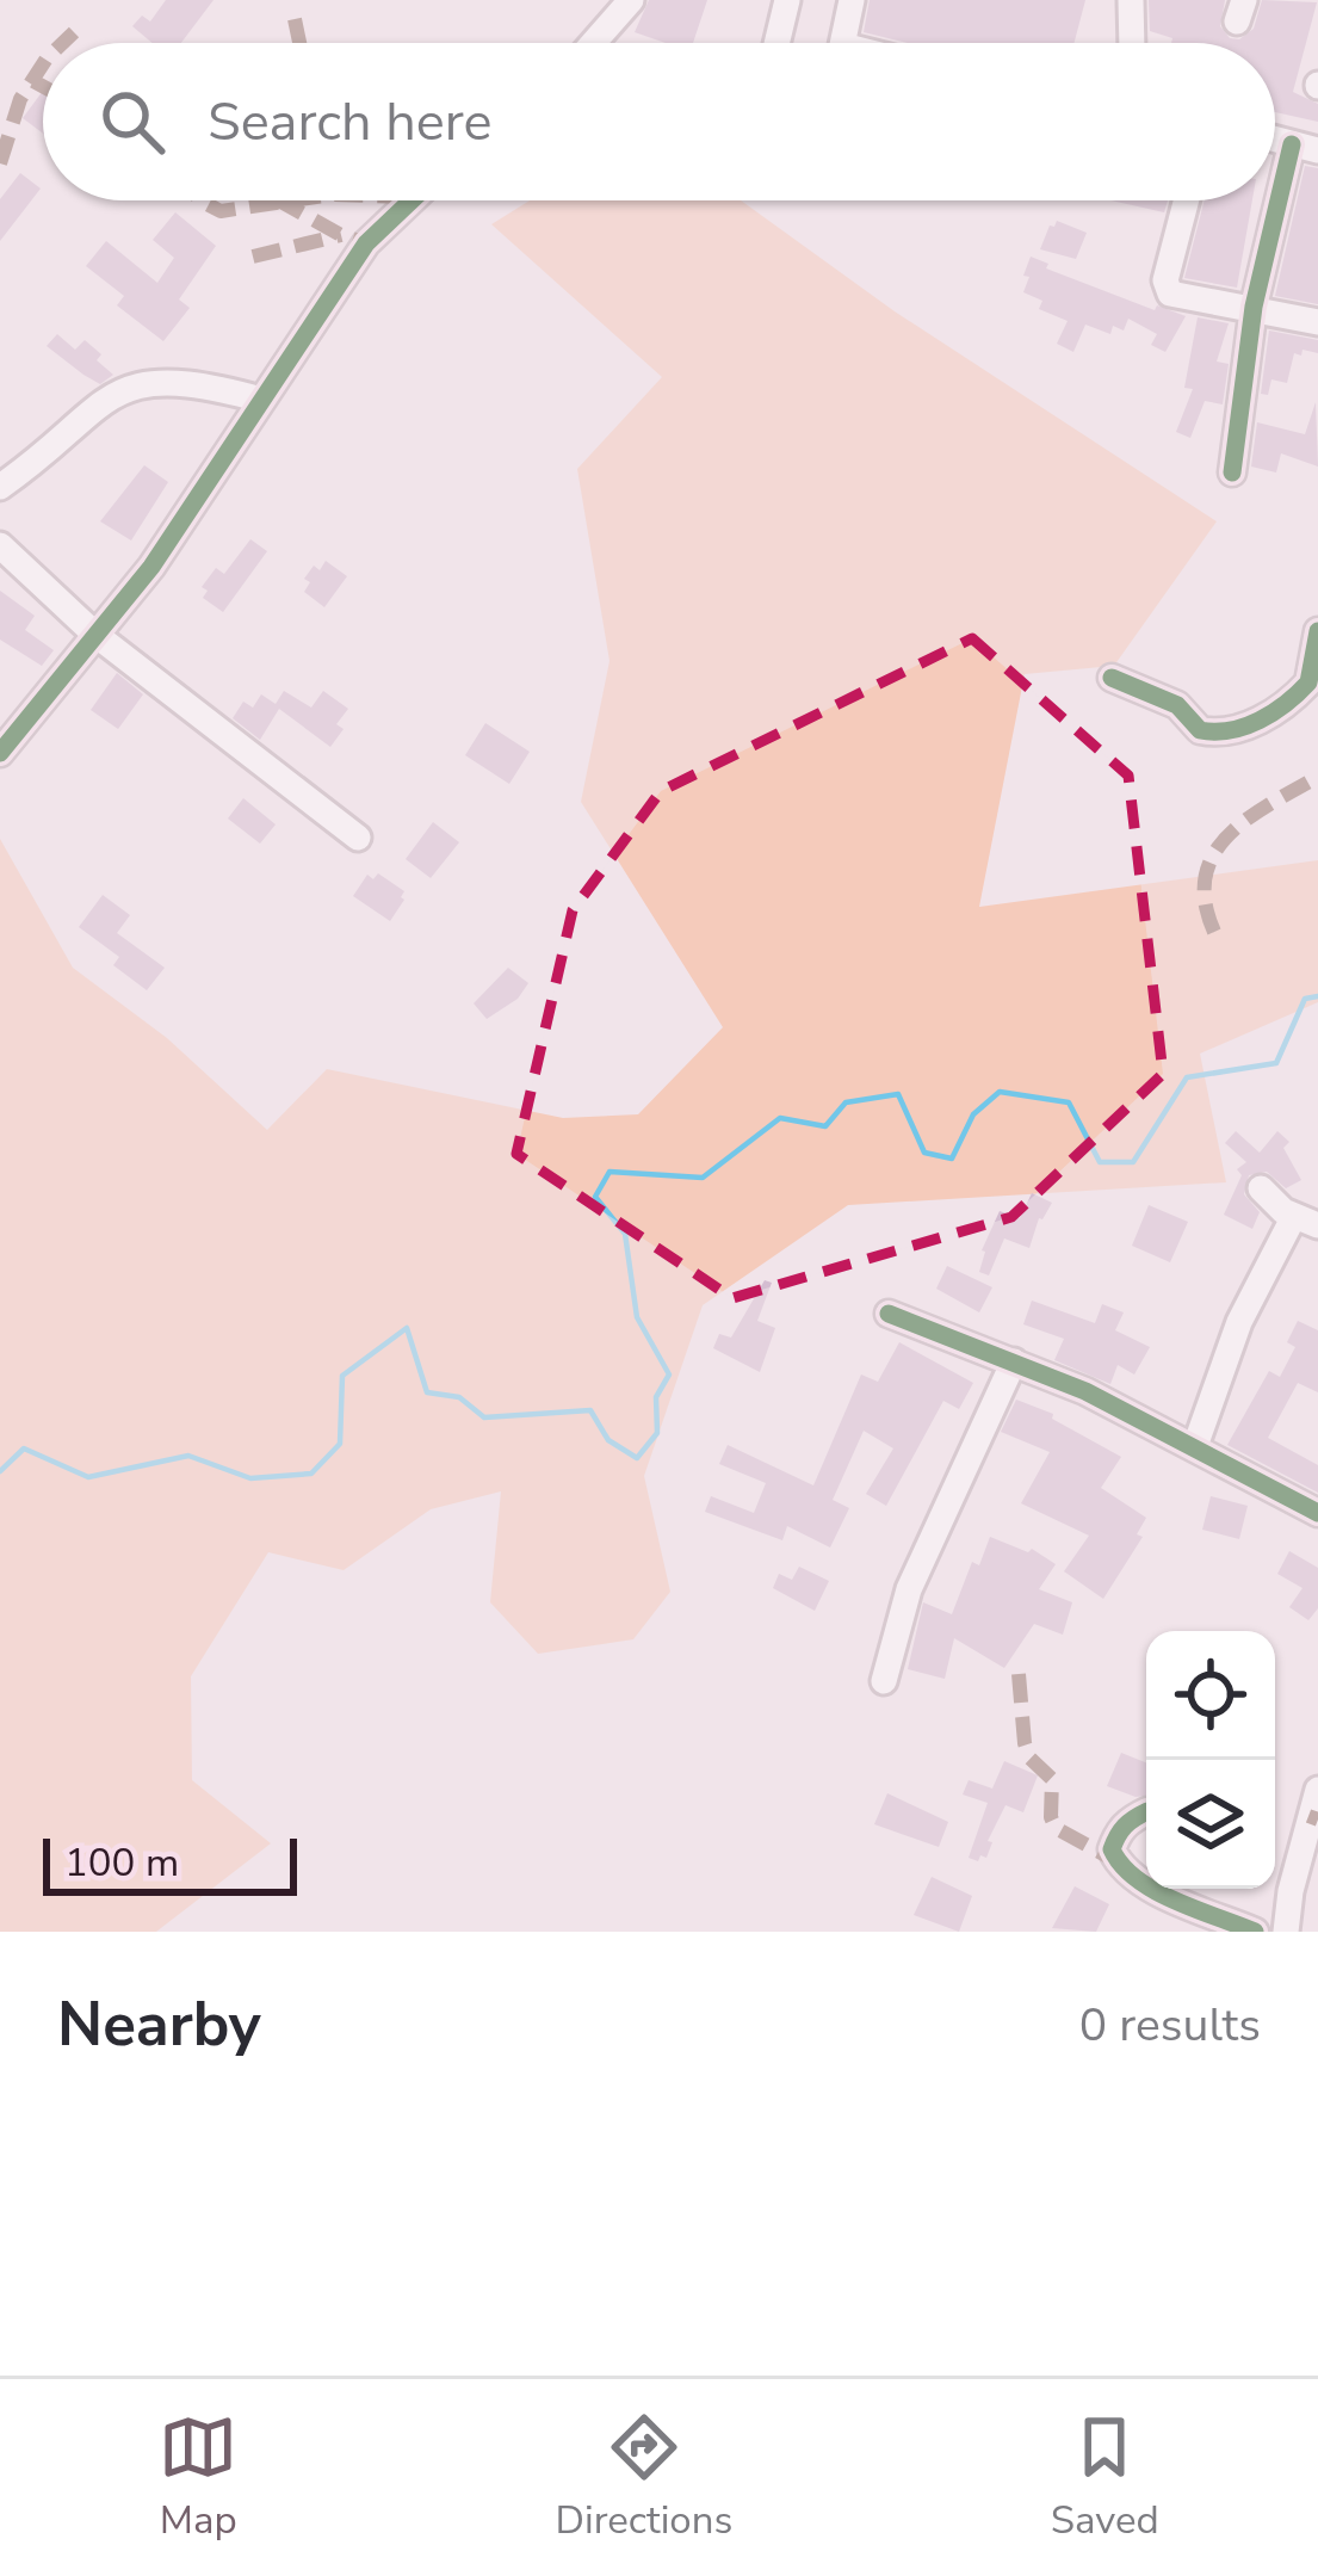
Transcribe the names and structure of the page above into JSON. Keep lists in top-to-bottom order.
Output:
{
  "scale_bar": "100 m",
  "page": {
    "search": "Search here",
    "scale": "100 m",
    "heading": ["Nearby", "0 results"],
    "nav": ["Map", "Directions", "Saved"]
  }
}
